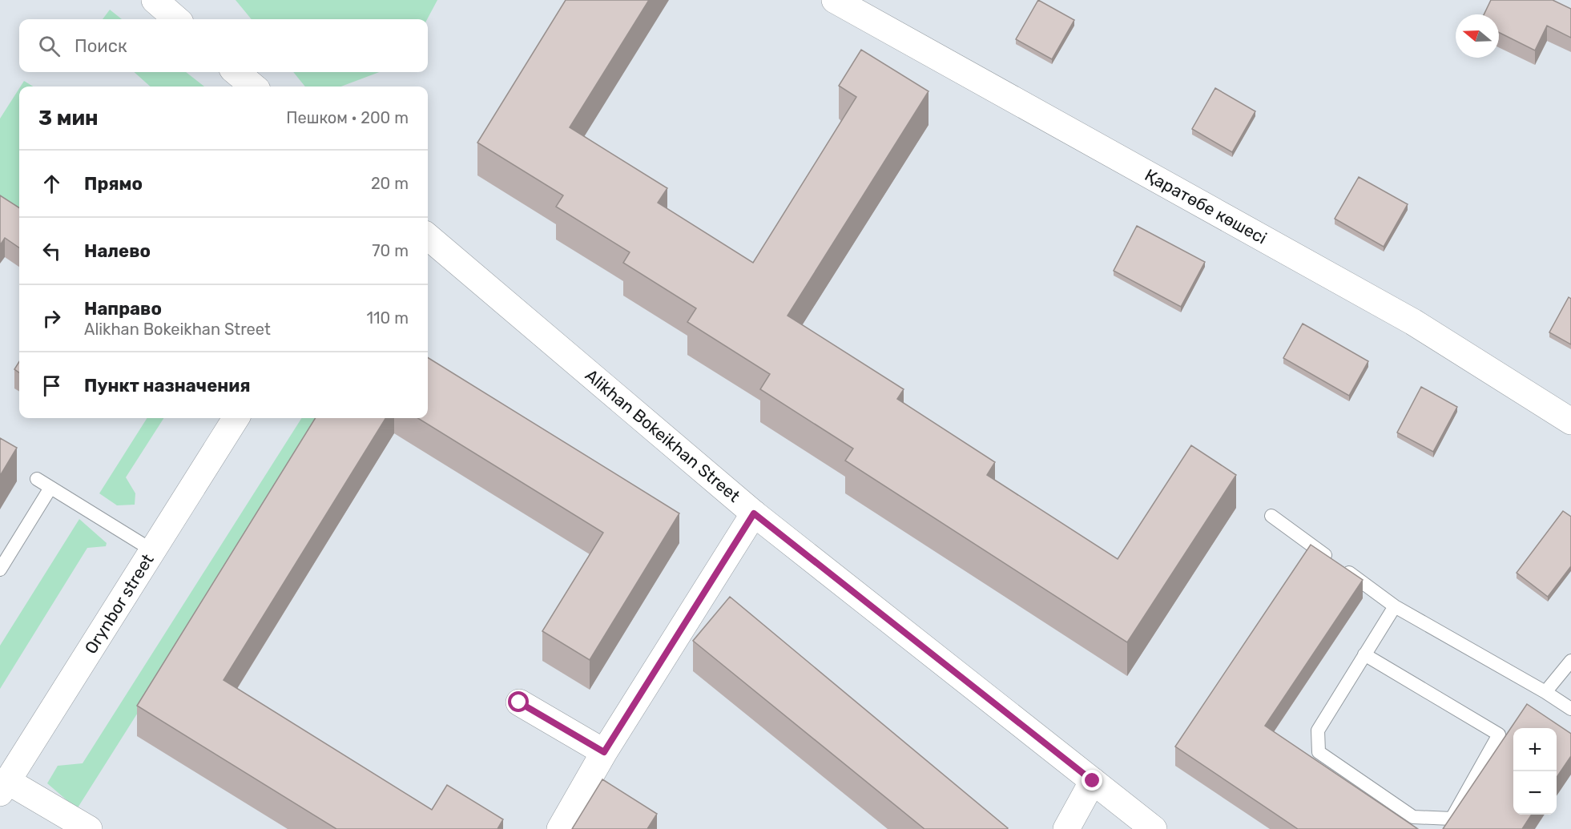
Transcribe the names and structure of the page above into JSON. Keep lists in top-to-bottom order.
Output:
{
  "streets": {
    "street": ["Қаратөбе көшесі", "Alikhan Bokeikhan Street", "Orynbor street"]
  },
  "north": "left",
  "page": {
    "search": "Поиск",
    "heading": ["3 мин", "Пешком · 200 m"],
    "list": [
      ["Прямо", "20 m"],
      ["Налево", "70 m"],
      ["Направо", "Alikhan Bokeikhan Street", "110 m"],
      "Пункт назначения"
    ],
    "map_buttons": ["+", "−"]
  }
}
